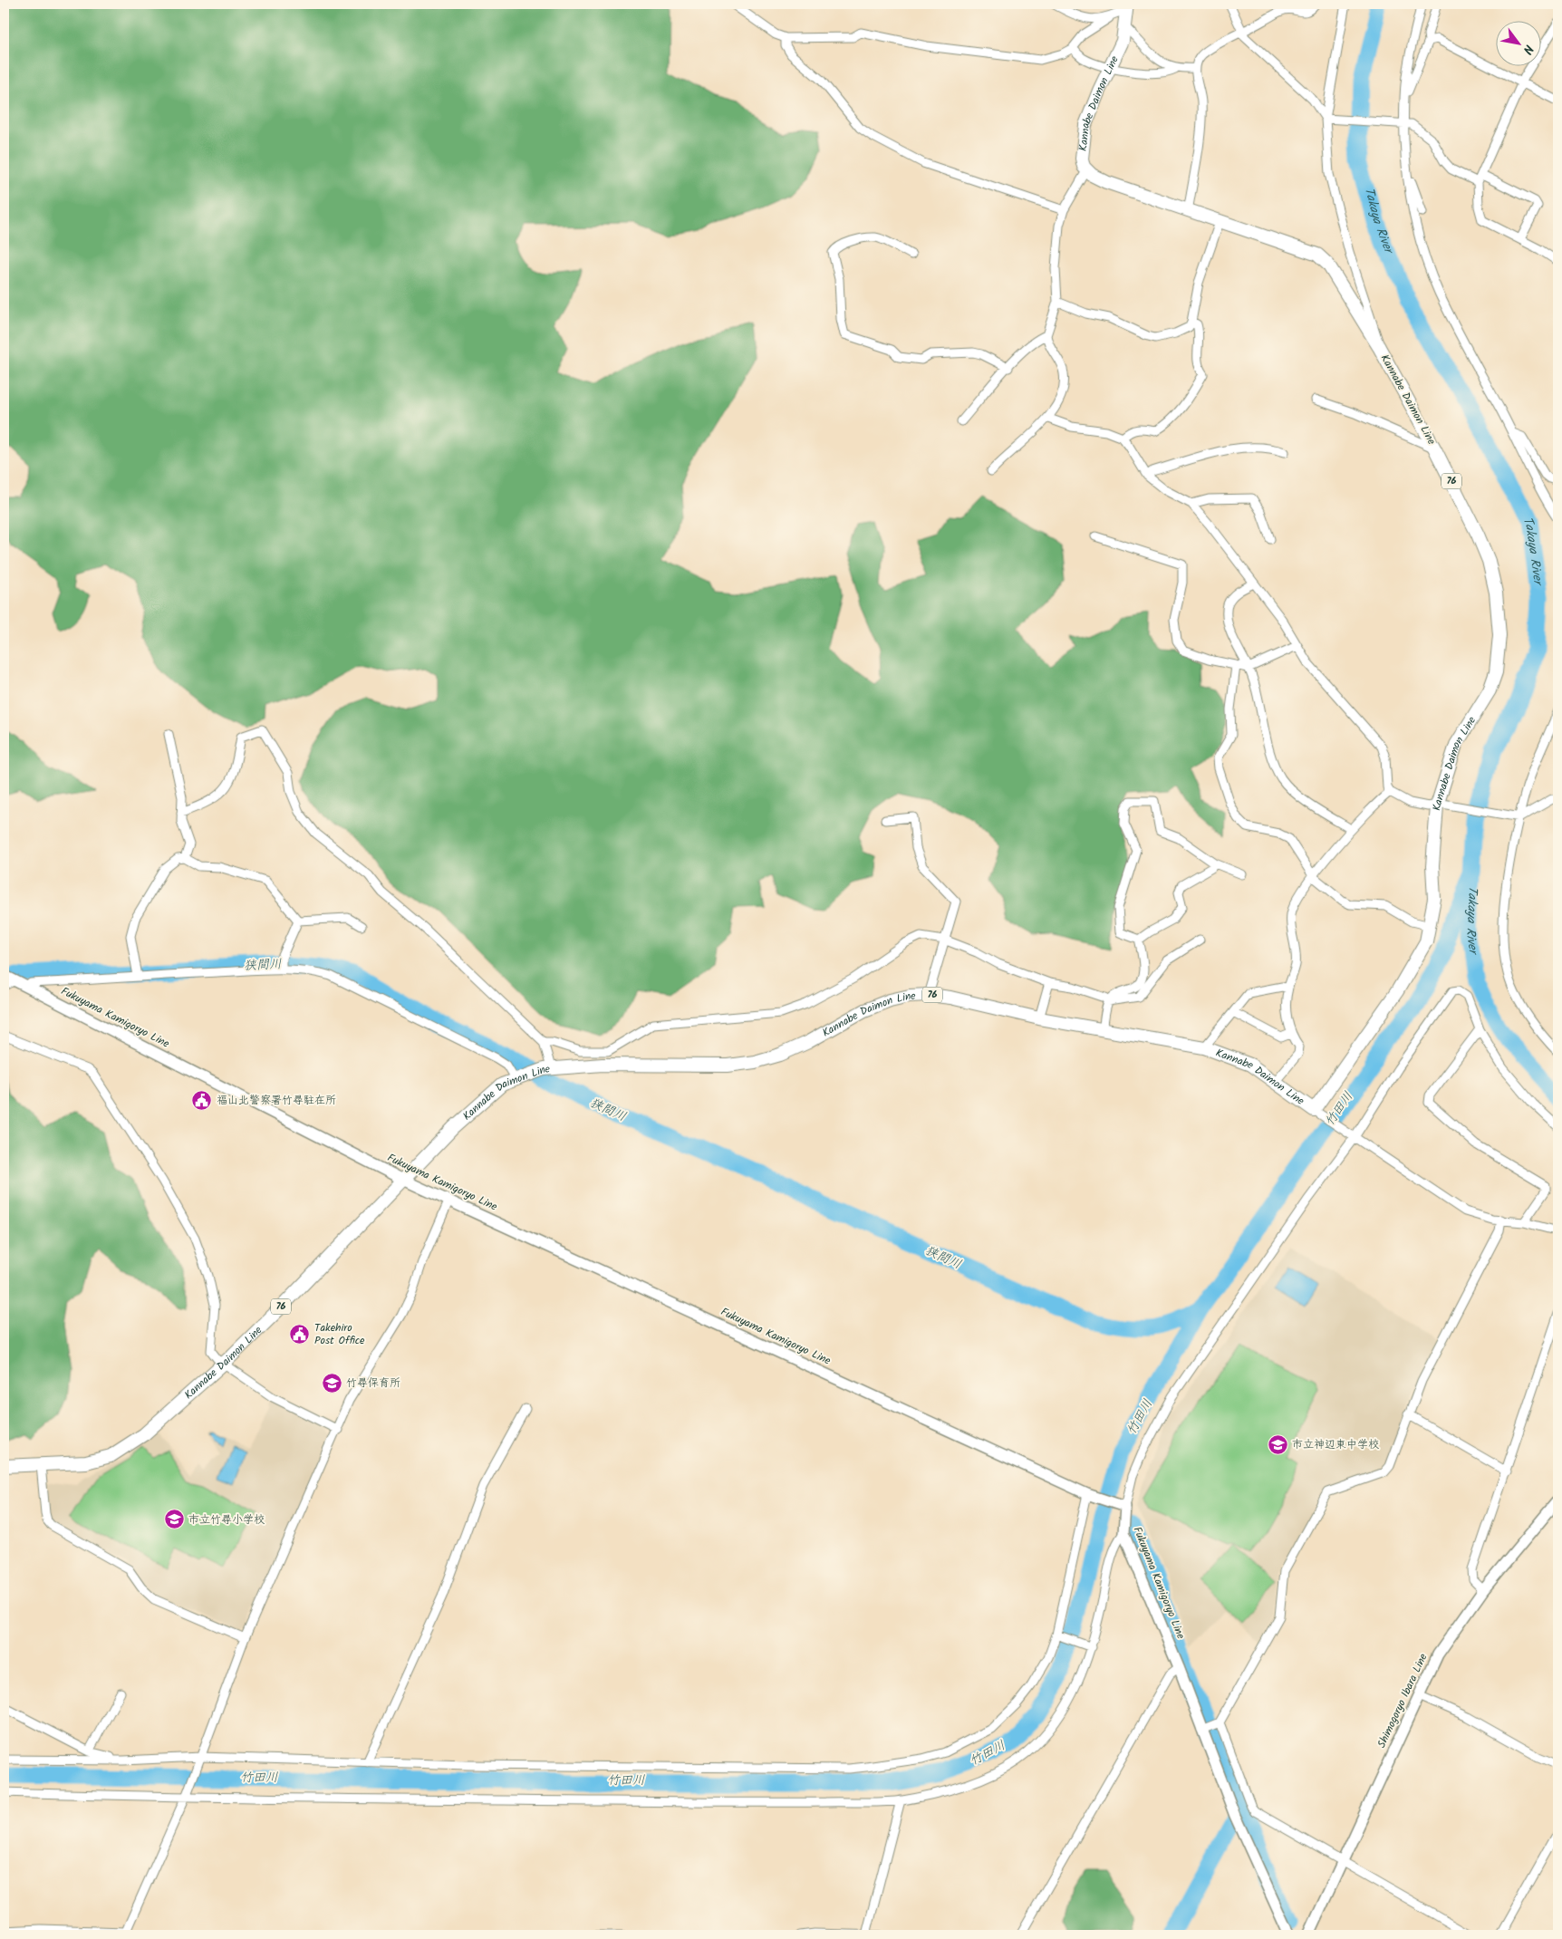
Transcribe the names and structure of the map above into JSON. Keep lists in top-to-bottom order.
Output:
{
  "streets": {
    "main road": [
      "Kannabe Daimon Line",
      "76",
      "Fukuyama Kamigoryo Line",
      "Shimogoryo Ibara Line"
    ]
  },
  "crossings": [
    ["Kannabe Daimon Line", "Fukuyama Kamigoryo Line"]
  ],
  "water": ["Takaya River", "狭間川", "竹田川"],
  "places": {
    "public building": ["福山北警察署竹尋駐在所", "Takehiro Post Office"],
    "school or university": ["竹尋保育所", "市立神辺東中学校", "市立竹尋小学校"]
  },
  "north": "bottom right"
}
